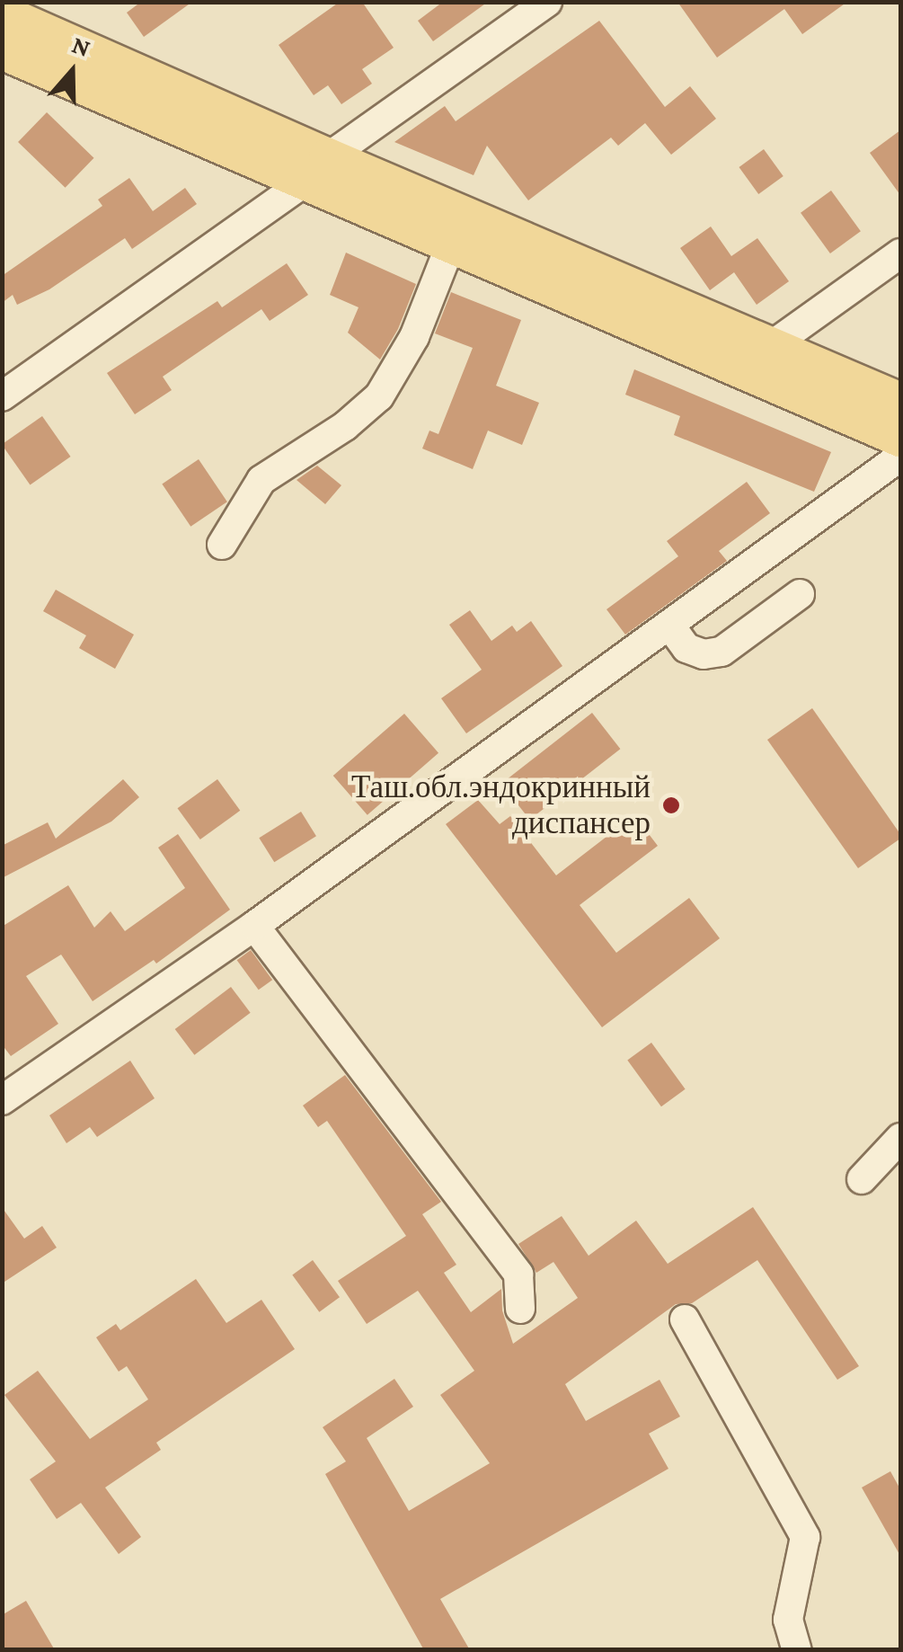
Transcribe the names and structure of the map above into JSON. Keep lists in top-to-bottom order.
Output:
{
  "places": ["Таш.обл.эндокринный диспансер"],
  "north": "top"
}
